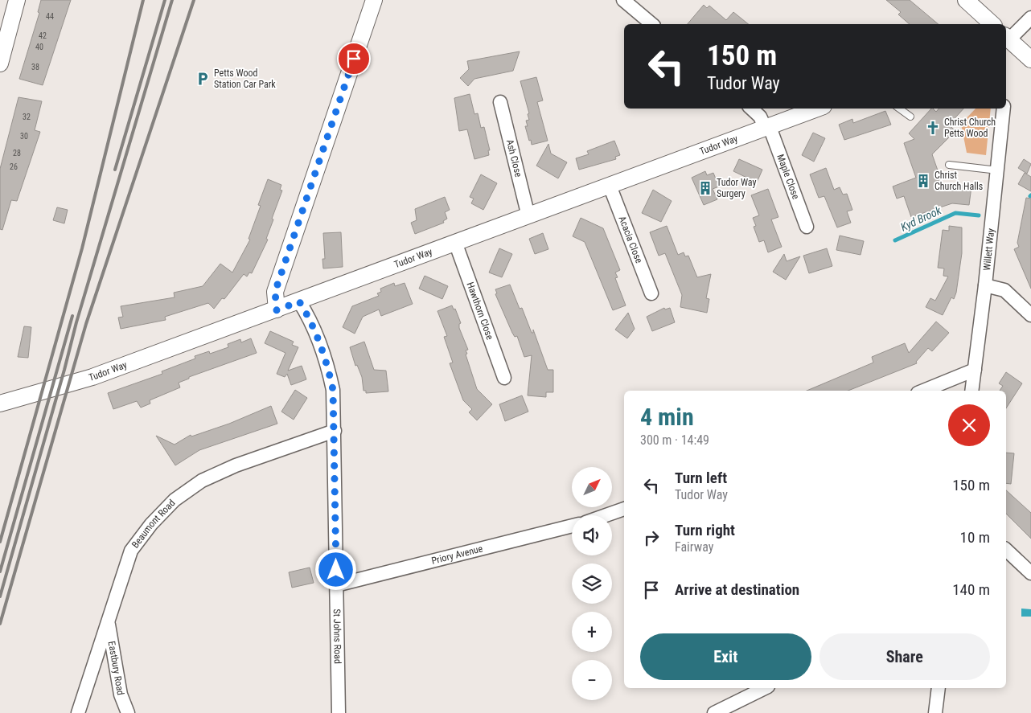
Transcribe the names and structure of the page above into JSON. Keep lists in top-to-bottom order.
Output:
{
  "streets": {
    "street": [
      "Tudor Way",
      "Ash Close",
      "Maple Close",
      "Acacia Close",
      "Willett Way",
      "Hawthorn Close",
      "Beaumont Road",
      "Priory Avenue",
      "St Johns Road",
      "Eastbury Road"
    ]
  },
  "crossings": [
    ["Tudor Way", "Ash Close"],
    ["Tudor Way", "Maple Close"],
    ["Tudor Way", "Acacia Close"],
    ["Tudor Way", "Hawthorn Close"],
    ["Tudor Way", "St Johns Road"],
    ["Beaumont Road", "St Johns Road"],
    ["Beaumont Road", "Eastbury Road"],
    ["Priory Avenue", "St Johns Road"]
  ],
  "water": ["Kyd Brook"],
  "places": {
    "parking": ["Petts Wood Station Car Park"],
    "church": ["Christ Church Petts Wood"],
    "building": ["Christ Church Halls", "Tudor Way Surgery"]
  },
  "house_numbers": [
    "44",
    "42",
    "40",
    "38",
    "32",
    "30",
    "28",
    "26"
  ],
  "north": "top right",
  "page": {
    "turn": ["150 m", "Tudor Way"],
    "heading": ["4 min", "300 m · 14:49"],
    "list": [
      {
        "name": "Turn left",
        "note": "Tudor Way",
        "value": "150 m"
      },
      {
        "name": "Turn right",
        "note": "Fairway",
        "value": "10 m"
      },
      {
        "name": "Arrive at destination",
        "value": "140 m"
      }
    ],
    "map_buttons": ["+", "−"],
    "buttons": ["Exit", "Share"]
  }
}
